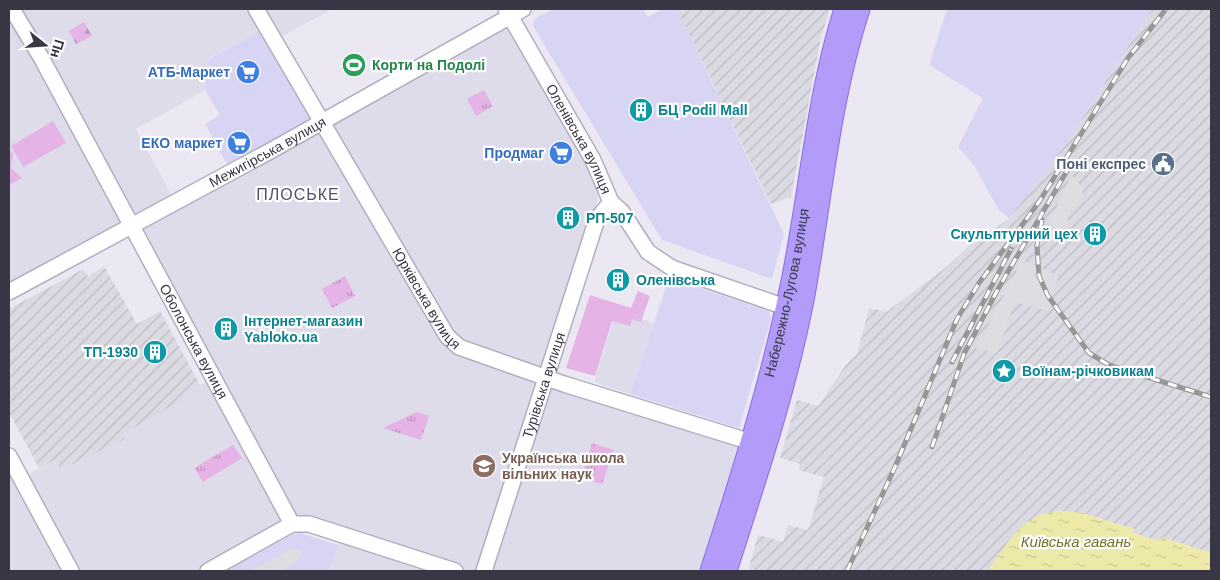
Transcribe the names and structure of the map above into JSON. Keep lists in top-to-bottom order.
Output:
{
  "streets": {
    "main road": ["Набережно-Лугова вулиця"],
    "street": [
      "Оленівська вулиця",
      "Межигірська вулиця",
      "Юрківська вулиця",
      "Оболонська вулиця",
      "Турівська вулиця"
    ]
  },
  "crossings": [
    ["Оленівська вулиця", "Межигірська вулиця"],
    ["Оленівська вулиця", "Набережно-Лугова вулиця"],
    ["Оленівська вулиця", "Турівська вулиця"],
    ["Межигірська вулиця", "Юрківська вулиця"],
    ["Межигірська вулиця", "Оболонська вулиця"],
    ["Набережно-Лугова вулиця", "Юрківська вулиця"],
    ["Юрківська вулиця", "Турівська вулиця"]
  ],
  "districts": ["ПЛОСЬКЕ"],
  "water": ["Київська гавань"],
  "places": {
    "sports": ["Корти на Подолі"],
    "supermarket": ["АТБ-Маркет", "ЕКО маркет", "Продмаг"],
    "building": [
      "БЦ Podil Mall",
      "РП-507",
      "Скульптурний цех",
      "Оленівська",
      "Інтернет-магазин Yabloko.ua",
      "ТП-1930"
    ],
    "public building": ["Поні експрес"],
    "place": ["Воїнам-річковикам"],
    "school or university": ["Українська школа вільних наук"]
  },
  "north": "right"
}
